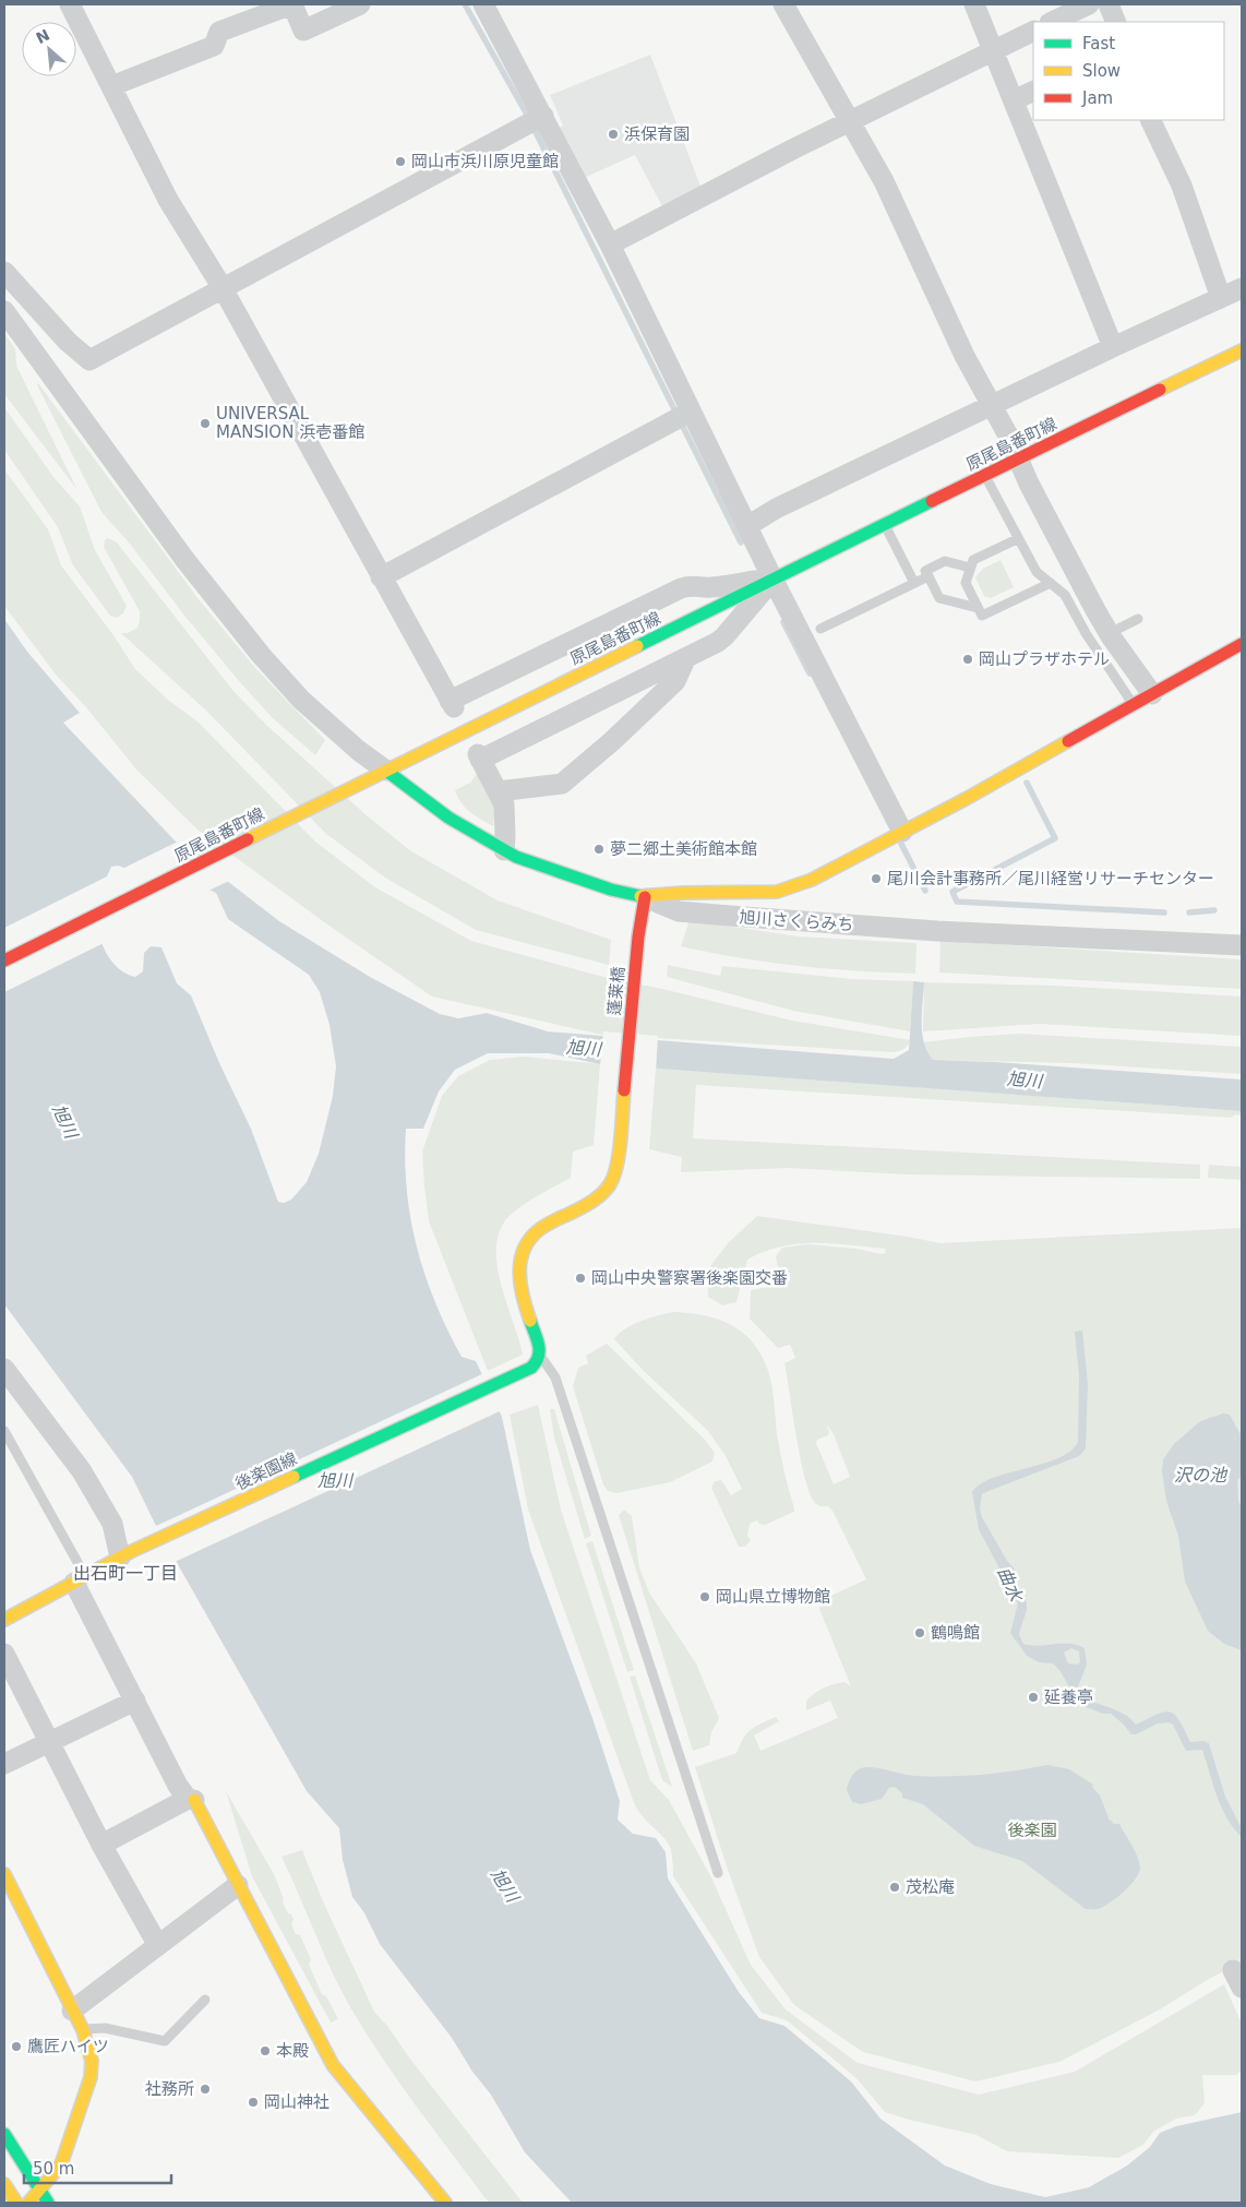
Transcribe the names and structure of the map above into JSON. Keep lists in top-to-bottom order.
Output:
{
  "streets": {
    "street": [
      "原尾島番町線",
      "旭川さくらみち",
      "蓬莱橋",
      "後楽園線"
    ]
  },
  "crossings": [
    ["原尾島番町線", "旭川さくらみち"],
    ["旭川さくらみち", "蓬莱橋"],
    ["蓬莱橋", "後楽園線"]
  ],
  "districts": ["出石町一丁目"],
  "water": ["旭川", "沢の池", "曲水"],
  "parks": ["後楽園"],
  "places": [
    "浜保育園",
    "岡山市浜川原児童館",
    "UNIVERSAL MANSION 浜壱番館",
    "岡山プラザホテル",
    "夢二郷土美術館本館",
    "尾川会計事務所／尾川経営リサーチセンター",
    "岡山中央警察署後楽園交番",
    "岡山県立博物館",
    "鶴鳴館",
    "延養亭",
    "茂松庵",
    "鷹匠ハイツ",
    "本殿",
    "社務所",
    "岡山神社"
  ],
  "legend": ["Fast", "Slow", "Jam"],
  "scale_bar": "50 m",
  "north": "top left"
}
